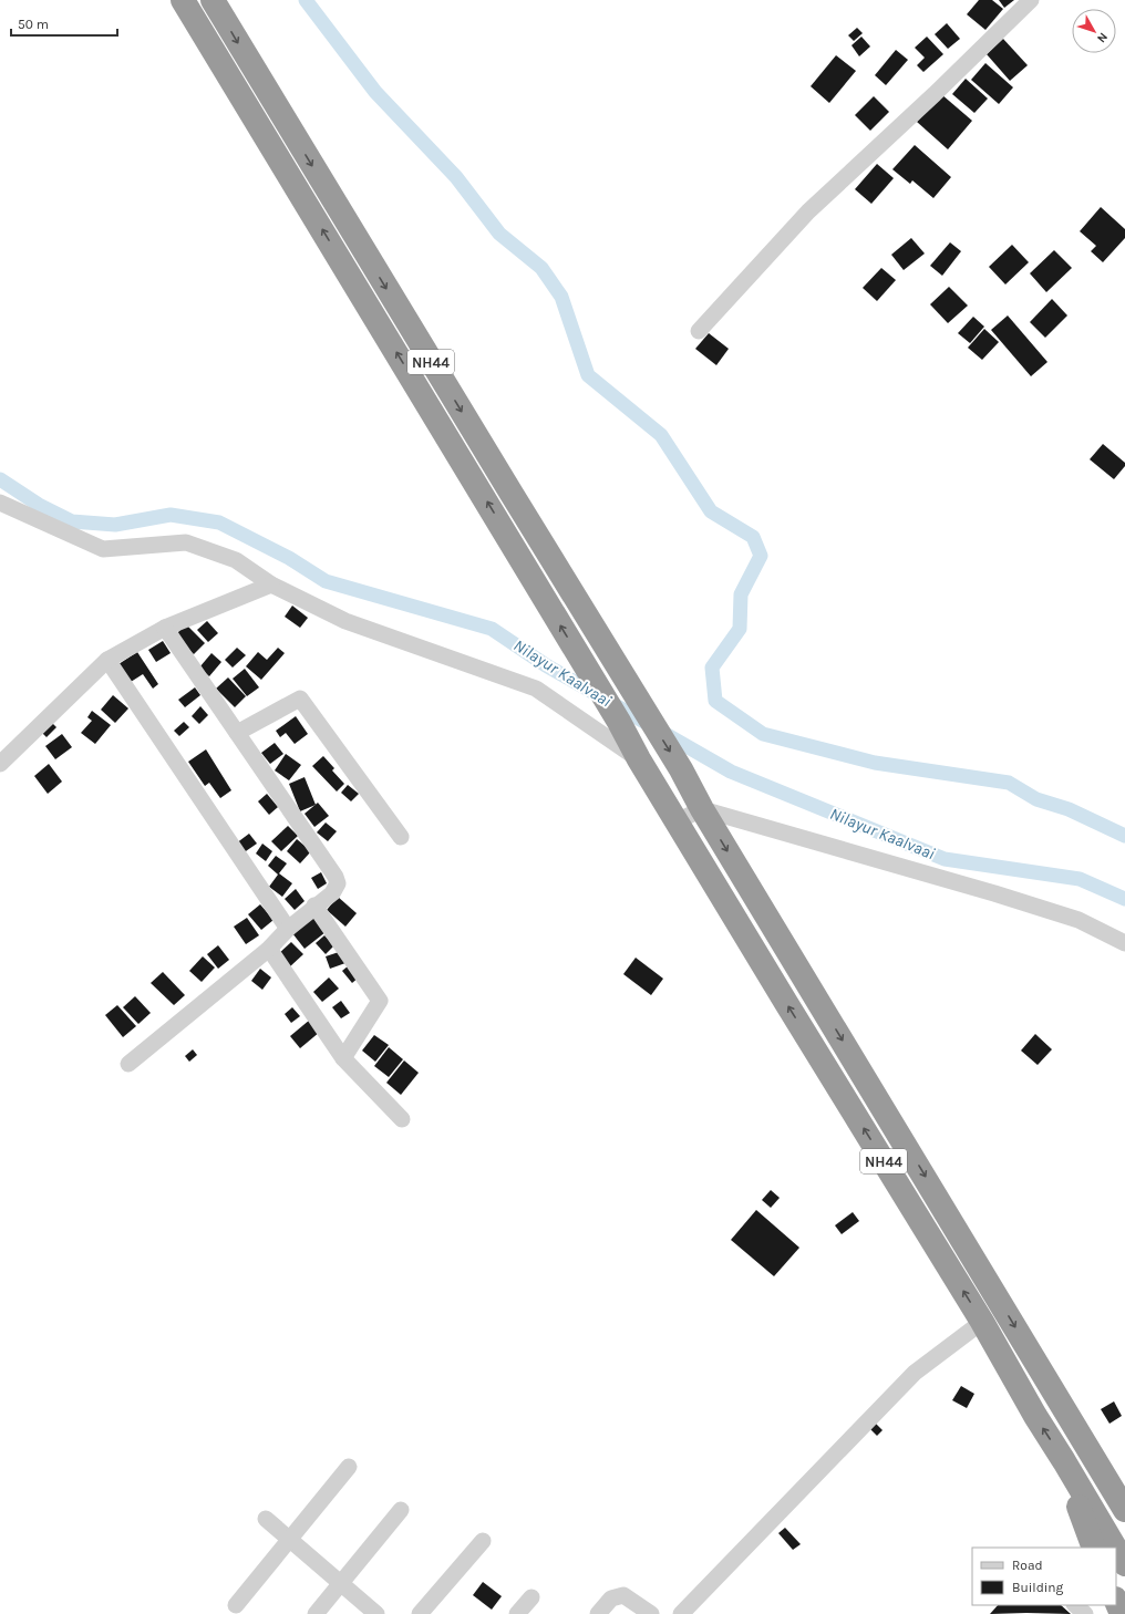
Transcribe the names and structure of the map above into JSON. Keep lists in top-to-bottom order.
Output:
{
  "streets": {
    "highway": ["NH44"]
  },
  "water": ["Nilayur Kaalvaai"],
  "legend": ["Road", "Building"],
  "scale_bar": "50 m",
  "north": "bottom right"
}
